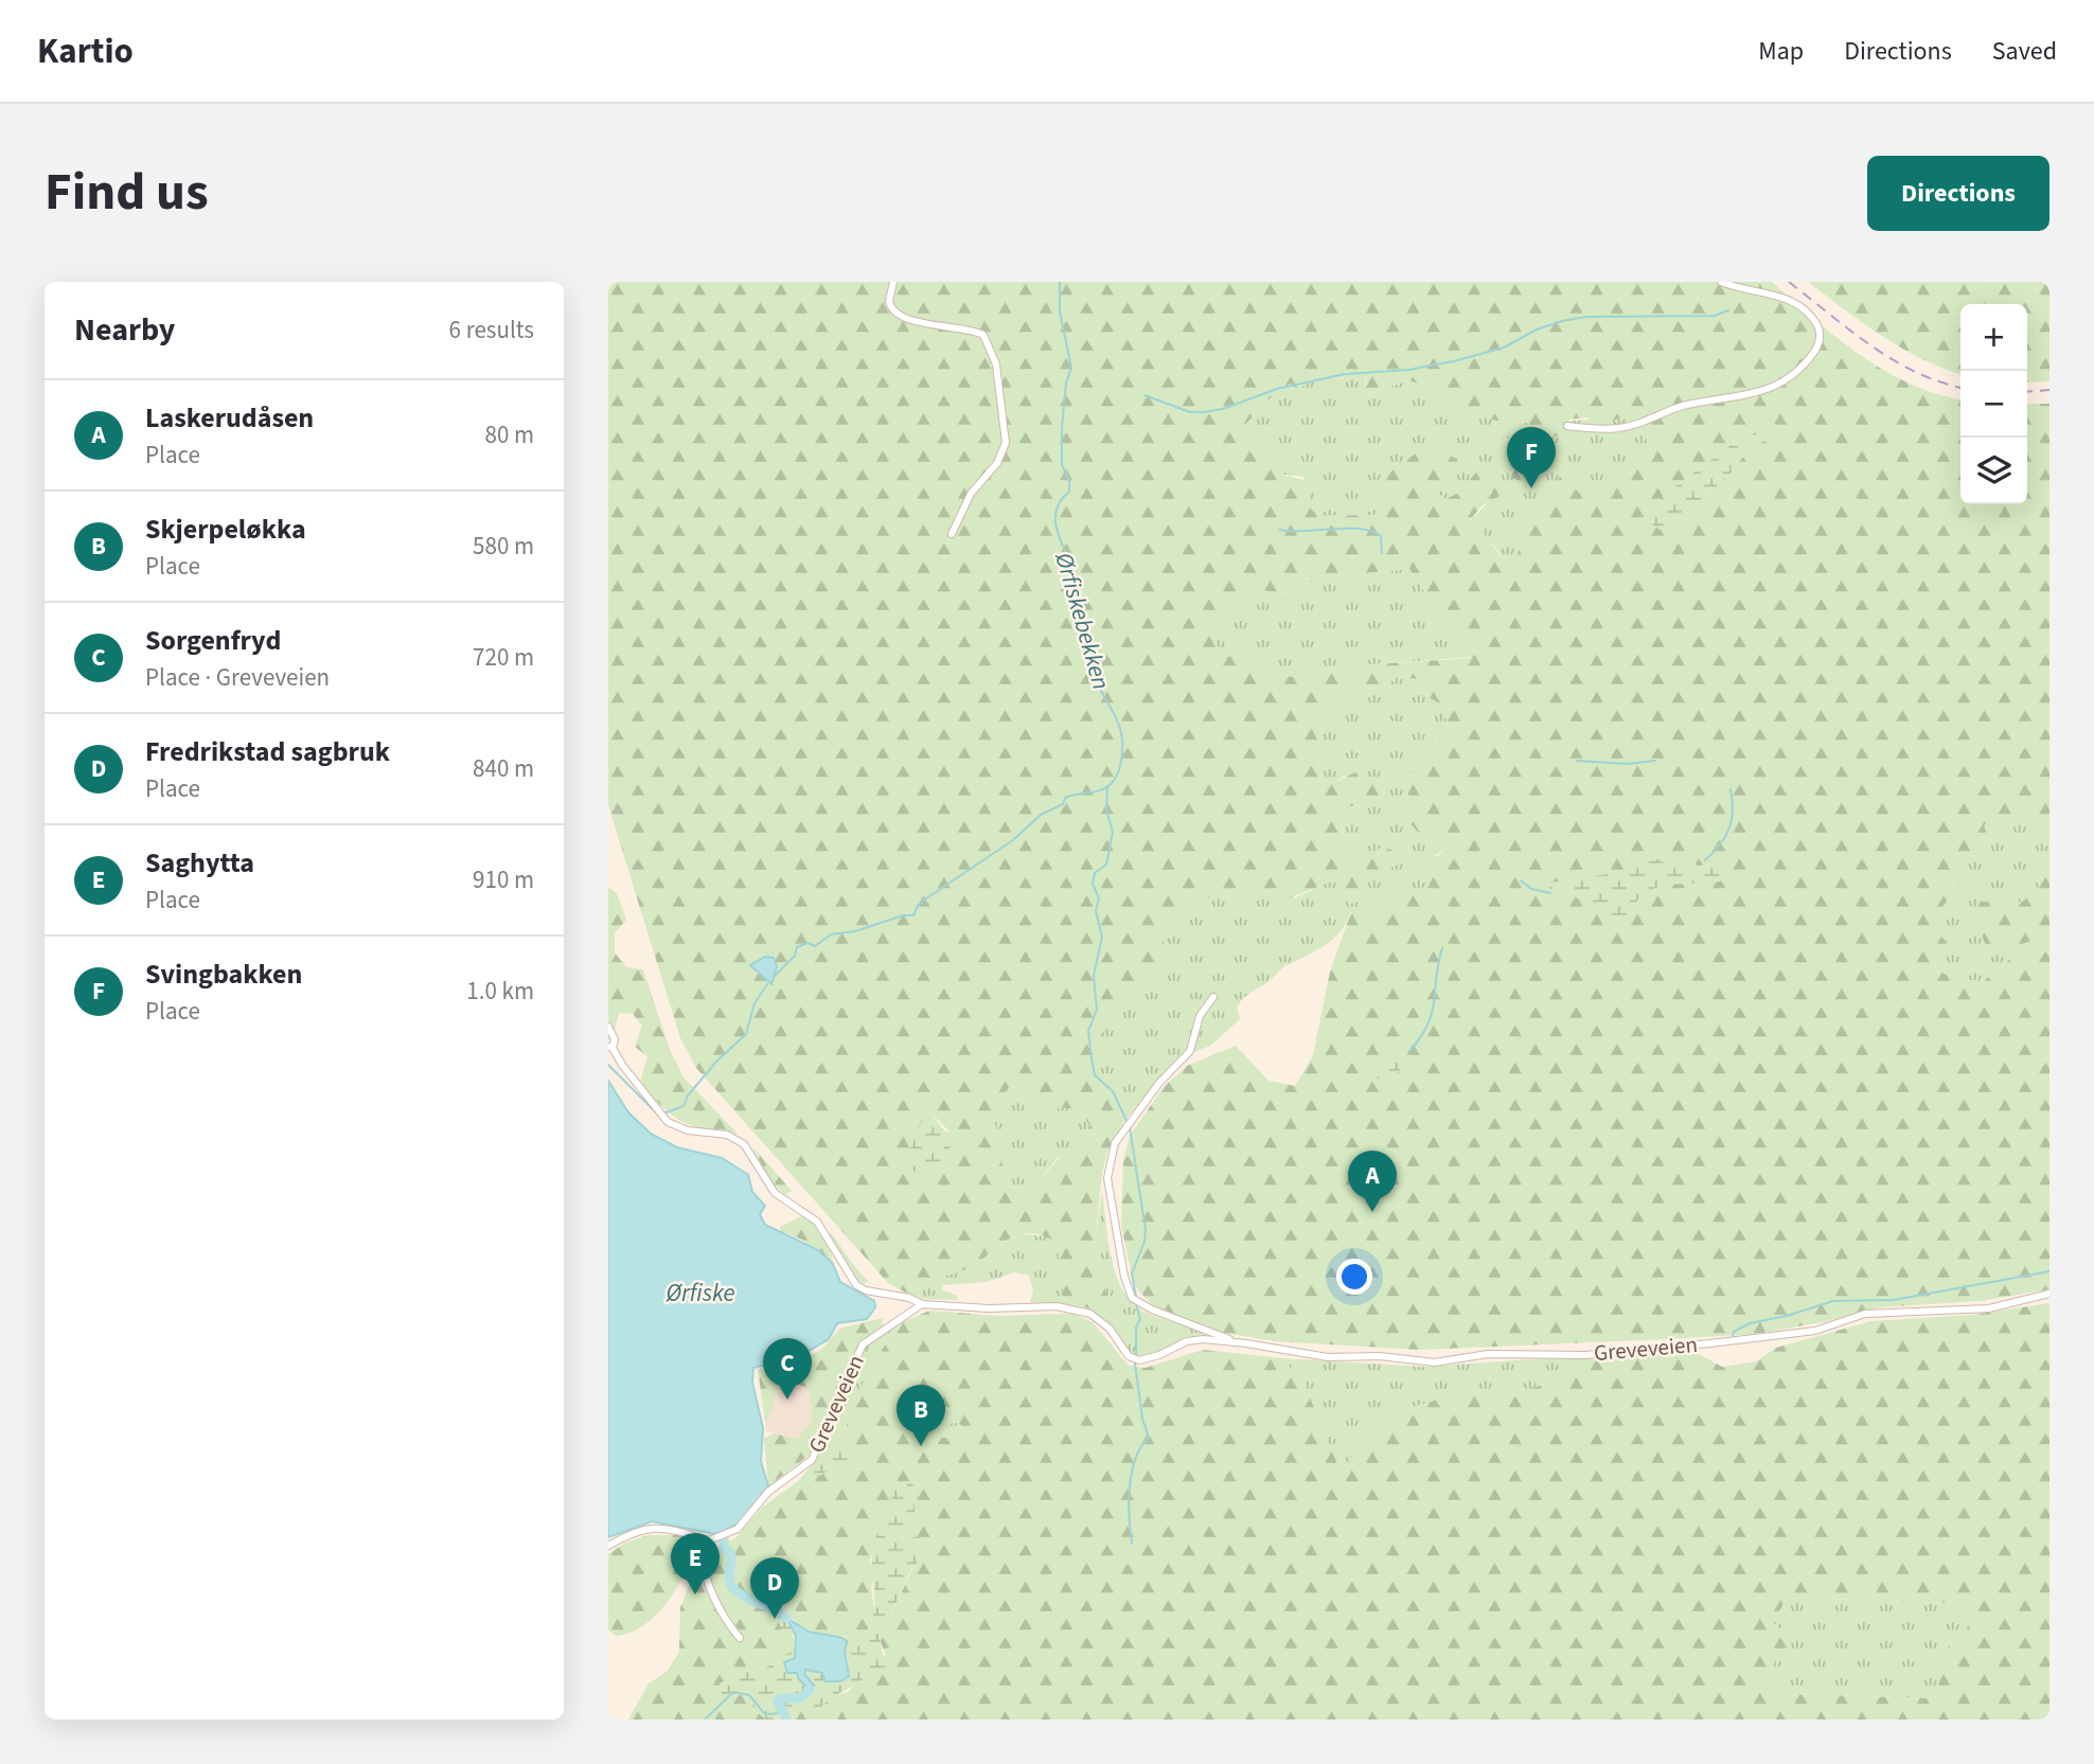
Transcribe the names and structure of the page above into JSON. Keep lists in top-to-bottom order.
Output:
{
  "streets": {
    "street": ["Greveveien"]
  },
  "water": ["Ørfiskebekken", "Ørfiske"],
  "page": {
    "header": "Kartio",
    "nav": ["Map", "Directions", "Saved"],
    "title": "Find us",
    "buttons": "Directions",
    "heading": ["Nearby", "6 results"],
    "map_buttons": ["+", "−"],
    "list": [
      {
        "mark": "A",
        "name": "Laskerudåsen",
        "note": "Place",
        "value": "80 m"
      },
      {
        "mark": "B",
        "name": "Skjerpeløkka",
        "note": "Place",
        "value": "580 m"
      },
      {
        "mark": "C",
        "name": "Sorgenfryd",
        "note": "Place · Greveveien",
        "value": "720 m"
      },
      {
        "mark": "D",
        "name": "Fredrikstad sagbruk",
        "note": "Place",
        "value": "840 m"
      },
      {
        "mark": "E",
        "name": "Saghytta",
        "note": "Place",
        "value": "910 m"
      },
      {
        "mark": "F",
        "name": "Svingbakken",
        "note": "Place",
        "value": "1.0 km"
      }
    ],
    "pins": [
      "F",
      "A",
      "C",
      "B",
      "E",
      "D"
    ]
  }
}
